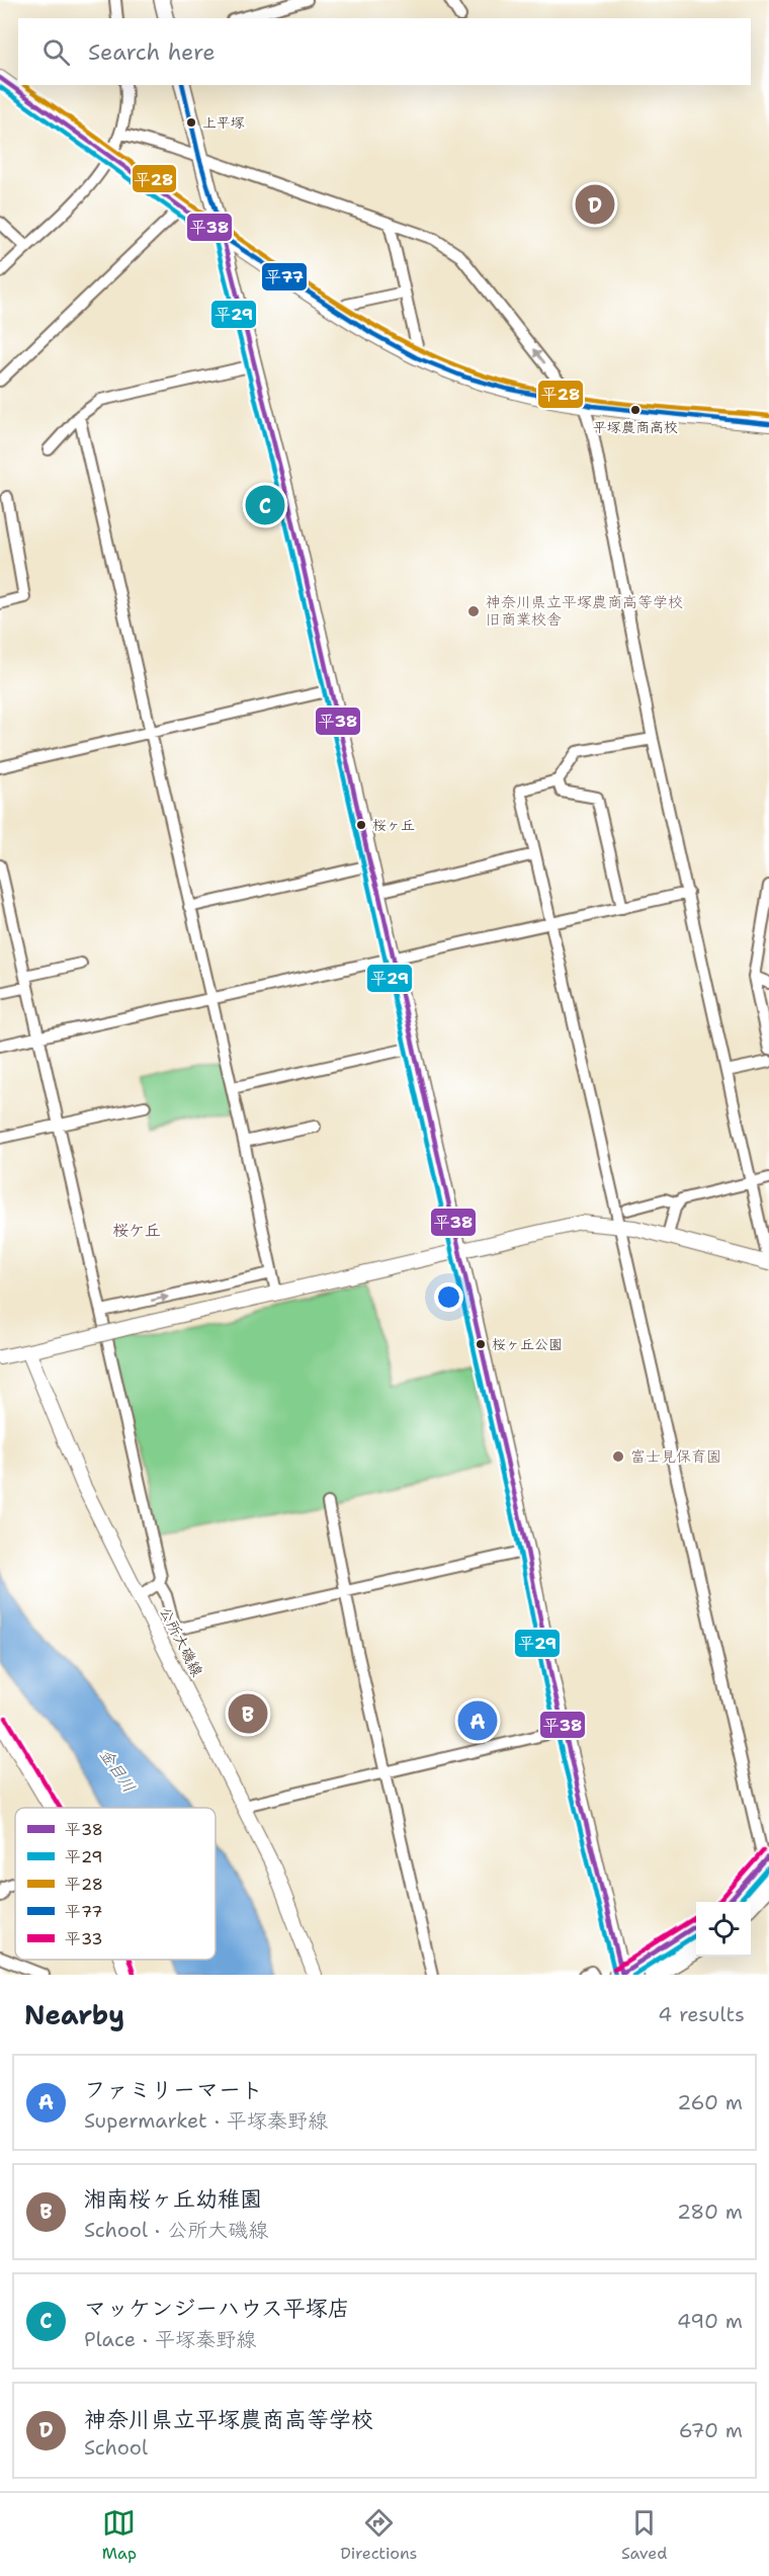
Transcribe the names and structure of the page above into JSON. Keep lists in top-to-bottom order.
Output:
{
  "streets": {
    "street": ["公所大磯線"]
  },
  "districts": ["桜ケ丘"],
  "water": ["金目川"],
  "places": [
    "上平塚",
    "平塚農商高校",
    "神奈川県立平塚農商高等学校 旧商業校舎",
    "桜ヶ丘",
    "桜ヶ丘公園",
    "富士見保育園"
  ],
  "lines": [
    "transit line 平38",
    "transit line 平28",
    "transit line 平77",
    "transit line 平29",
    "transit line 平33"
  ],
  "legend": [
    "平38",
    "平29",
    "平28",
    "平77",
    "平33"
  ],
  "page": {
    "search": "Search here",
    "pins": [
      "D",
      "C",
      "B",
      "A"
    ],
    "heading": ["Nearby", "4 results"],
    "list": [
      {
        "mark": "A",
        "name": "ファミリーマート",
        "note": "Supermarket · 平塚秦野線",
        "value": "260 m"
      },
      {
        "mark": "B",
        "name": "湘南桜ヶ丘幼稚園",
        "note": "School · 公所大磯線",
        "value": "280 m"
      },
      {
        "mark": "C",
        "name": "マッケンジーハウス平塚店",
        "note": "Place · 平塚秦野線",
        "value": "490 m"
      },
      {
        "mark": "D",
        "name": "神奈川県立平塚農商高等学校",
        "note": "School",
        "value": "670 m"
      }
    ],
    "nav": ["Map", "Directions", "Saved"]
  }
}
